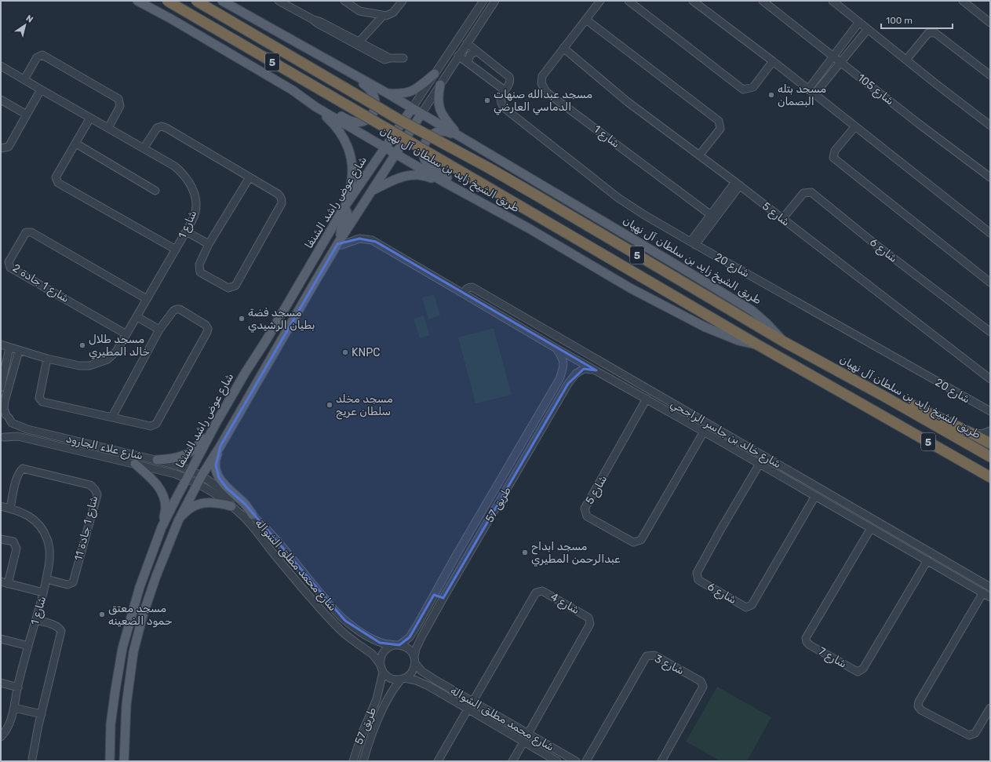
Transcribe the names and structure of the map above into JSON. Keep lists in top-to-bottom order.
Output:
{
  "streets": {
    "highway": ["5", "طريق الشيخ زايد بن سلطان آل نهيان"],
    "main road": ["شارع عوض راشد الشنفا"],
    "street": [
      "شارع 105",
      "شارع 1",
      "شارع 5",
      "شارع 6",
      "شارع 20",
      "شارع 1 جادة 2",
      "شارع خالد بن جاسر الراجحي",
      "شارع علاء الجارود",
      "طريق 57",
      "شارع 1 جادة 11",
      "شارع محمد مطلق الشوالة",
      "شارع 4",
      "شارع 7",
      "شارع 3"
    ]
  },
  "crossings": [
    ["شارع 1", "شارع 5"],
    ["شارع 1", "شارع 1 جادة 2"],
    ["شارع 1", "شارع 1 جادة 11"],
    ["طريق الشيخ زايد بن سلطان آل نهيان", "شارع عوض راشد الشنفا"],
    ["شارع عوض راشد الشنفا", "شارع علاء الجارود"],
    ["شارع 5", "شارع 6"],
    ["شارع 5", "شارع خالد بن جاسر الراجحي"],
    ["شارع 6", "شارع خالد بن جاسر الراجحي"],
    ["شارع خالد بن جاسر الراجحي", "طريق 57"],
    ["شارع خالد بن جاسر الراجحي", "شارع 7"],
    ["شارع علاء الجارود", "شارع محمد مطلق الشوالة"],
    ["طريق 57", "شارع محمد مطلق الشوالة"],
    ["شارع محمد مطلق الشوالة", "شارع 4"]
  ],
  "places": [
    "مسجد بتله البصمان",
    "مسجد عبدالله صنهات الدماسي العارضي",
    "مسجد فضة بطيان الرشيدي",
    "مسجد طلال خالد المطيري",
    "KNPC",
    "مسجد مخلد سلطان عريج",
    "مسجد ابداح عبدالرحمن المطيري",
    "مسجد معتق حمود الضعينه"
  ],
  "scale_bar": "100 m",
  "north": "top right"
}
